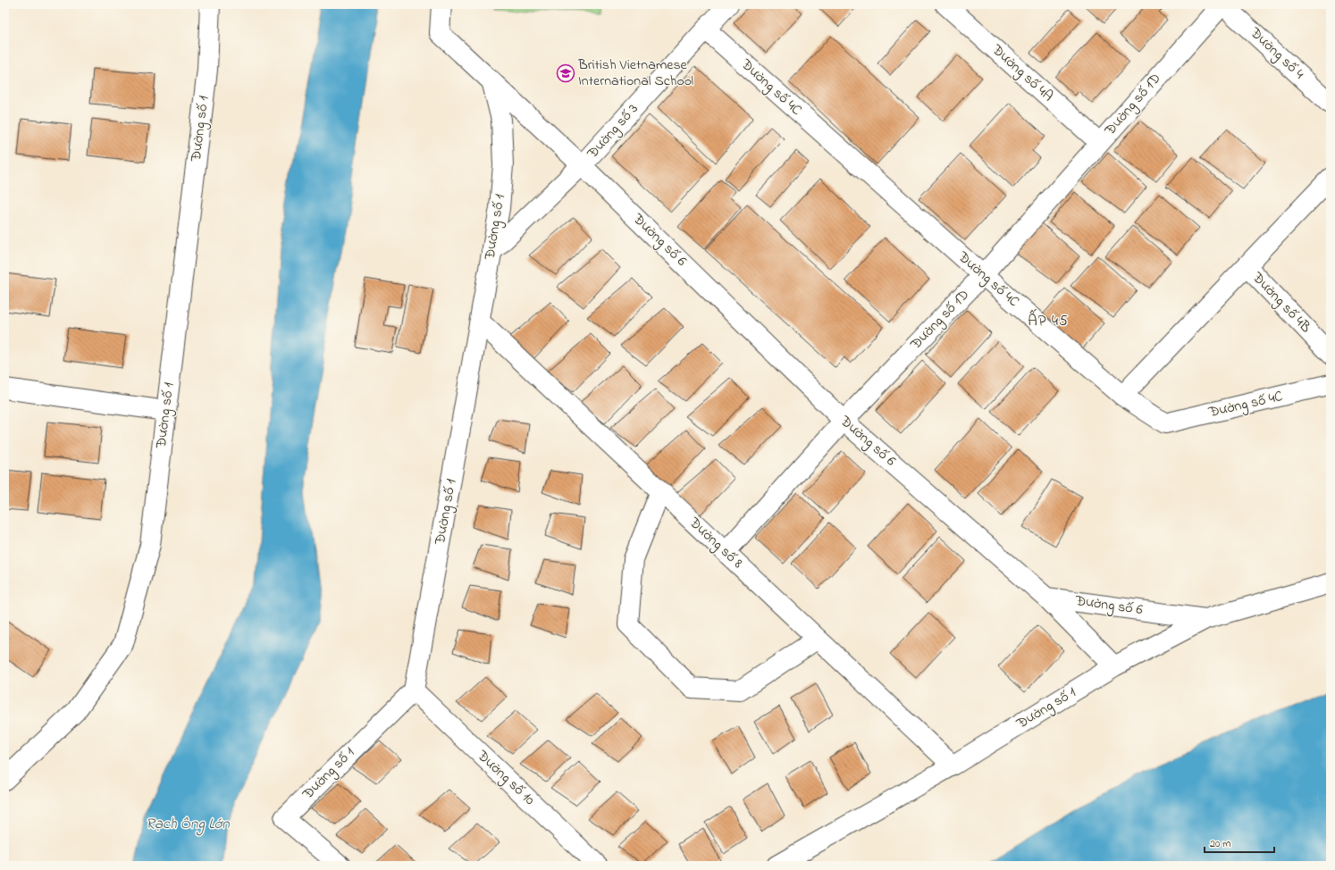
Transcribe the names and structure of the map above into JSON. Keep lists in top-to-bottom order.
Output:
{
  "streets": {
    "street": [
      "Đường số 4",
      "Đường số 4A",
      "Đường số 4C",
      "Đường số 1D",
      "Đường số 1",
      "Đường số 3",
      "Đường số 6",
      "Đường số 4B",
      "Đường số 8",
      "Đường số 10"
    ]
  },
  "crossings": [
    ["Đường số 4", "Đường số 1D"],
    ["Đường số 4A", "Đường số 1D"],
    ["Đường số 4C", "Đường số 1D"],
    ["Đường số 4C", "Đường số 3"],
    ["Đường số 1D", "Đường số 6"],
    ["Đường số 1D", "Đường số 8"],
    ["Đường số 1", "Đường số 3"],
    ["Đường số 1", "Đường số 6"],
    ["Đường số 1", "Đường số 8"],
    ["Đường số 1", "Đường số 10"],
    ["Đường số 3", "Đường số 6"]
  ],
  "districts": ["ẤP 45"],
  "water": ["Rạch Ông Lớn"],
  "places": {
    "school or university": ["British Vietnamese International School"]
  },
  "scale_bar": "20 m"
}
